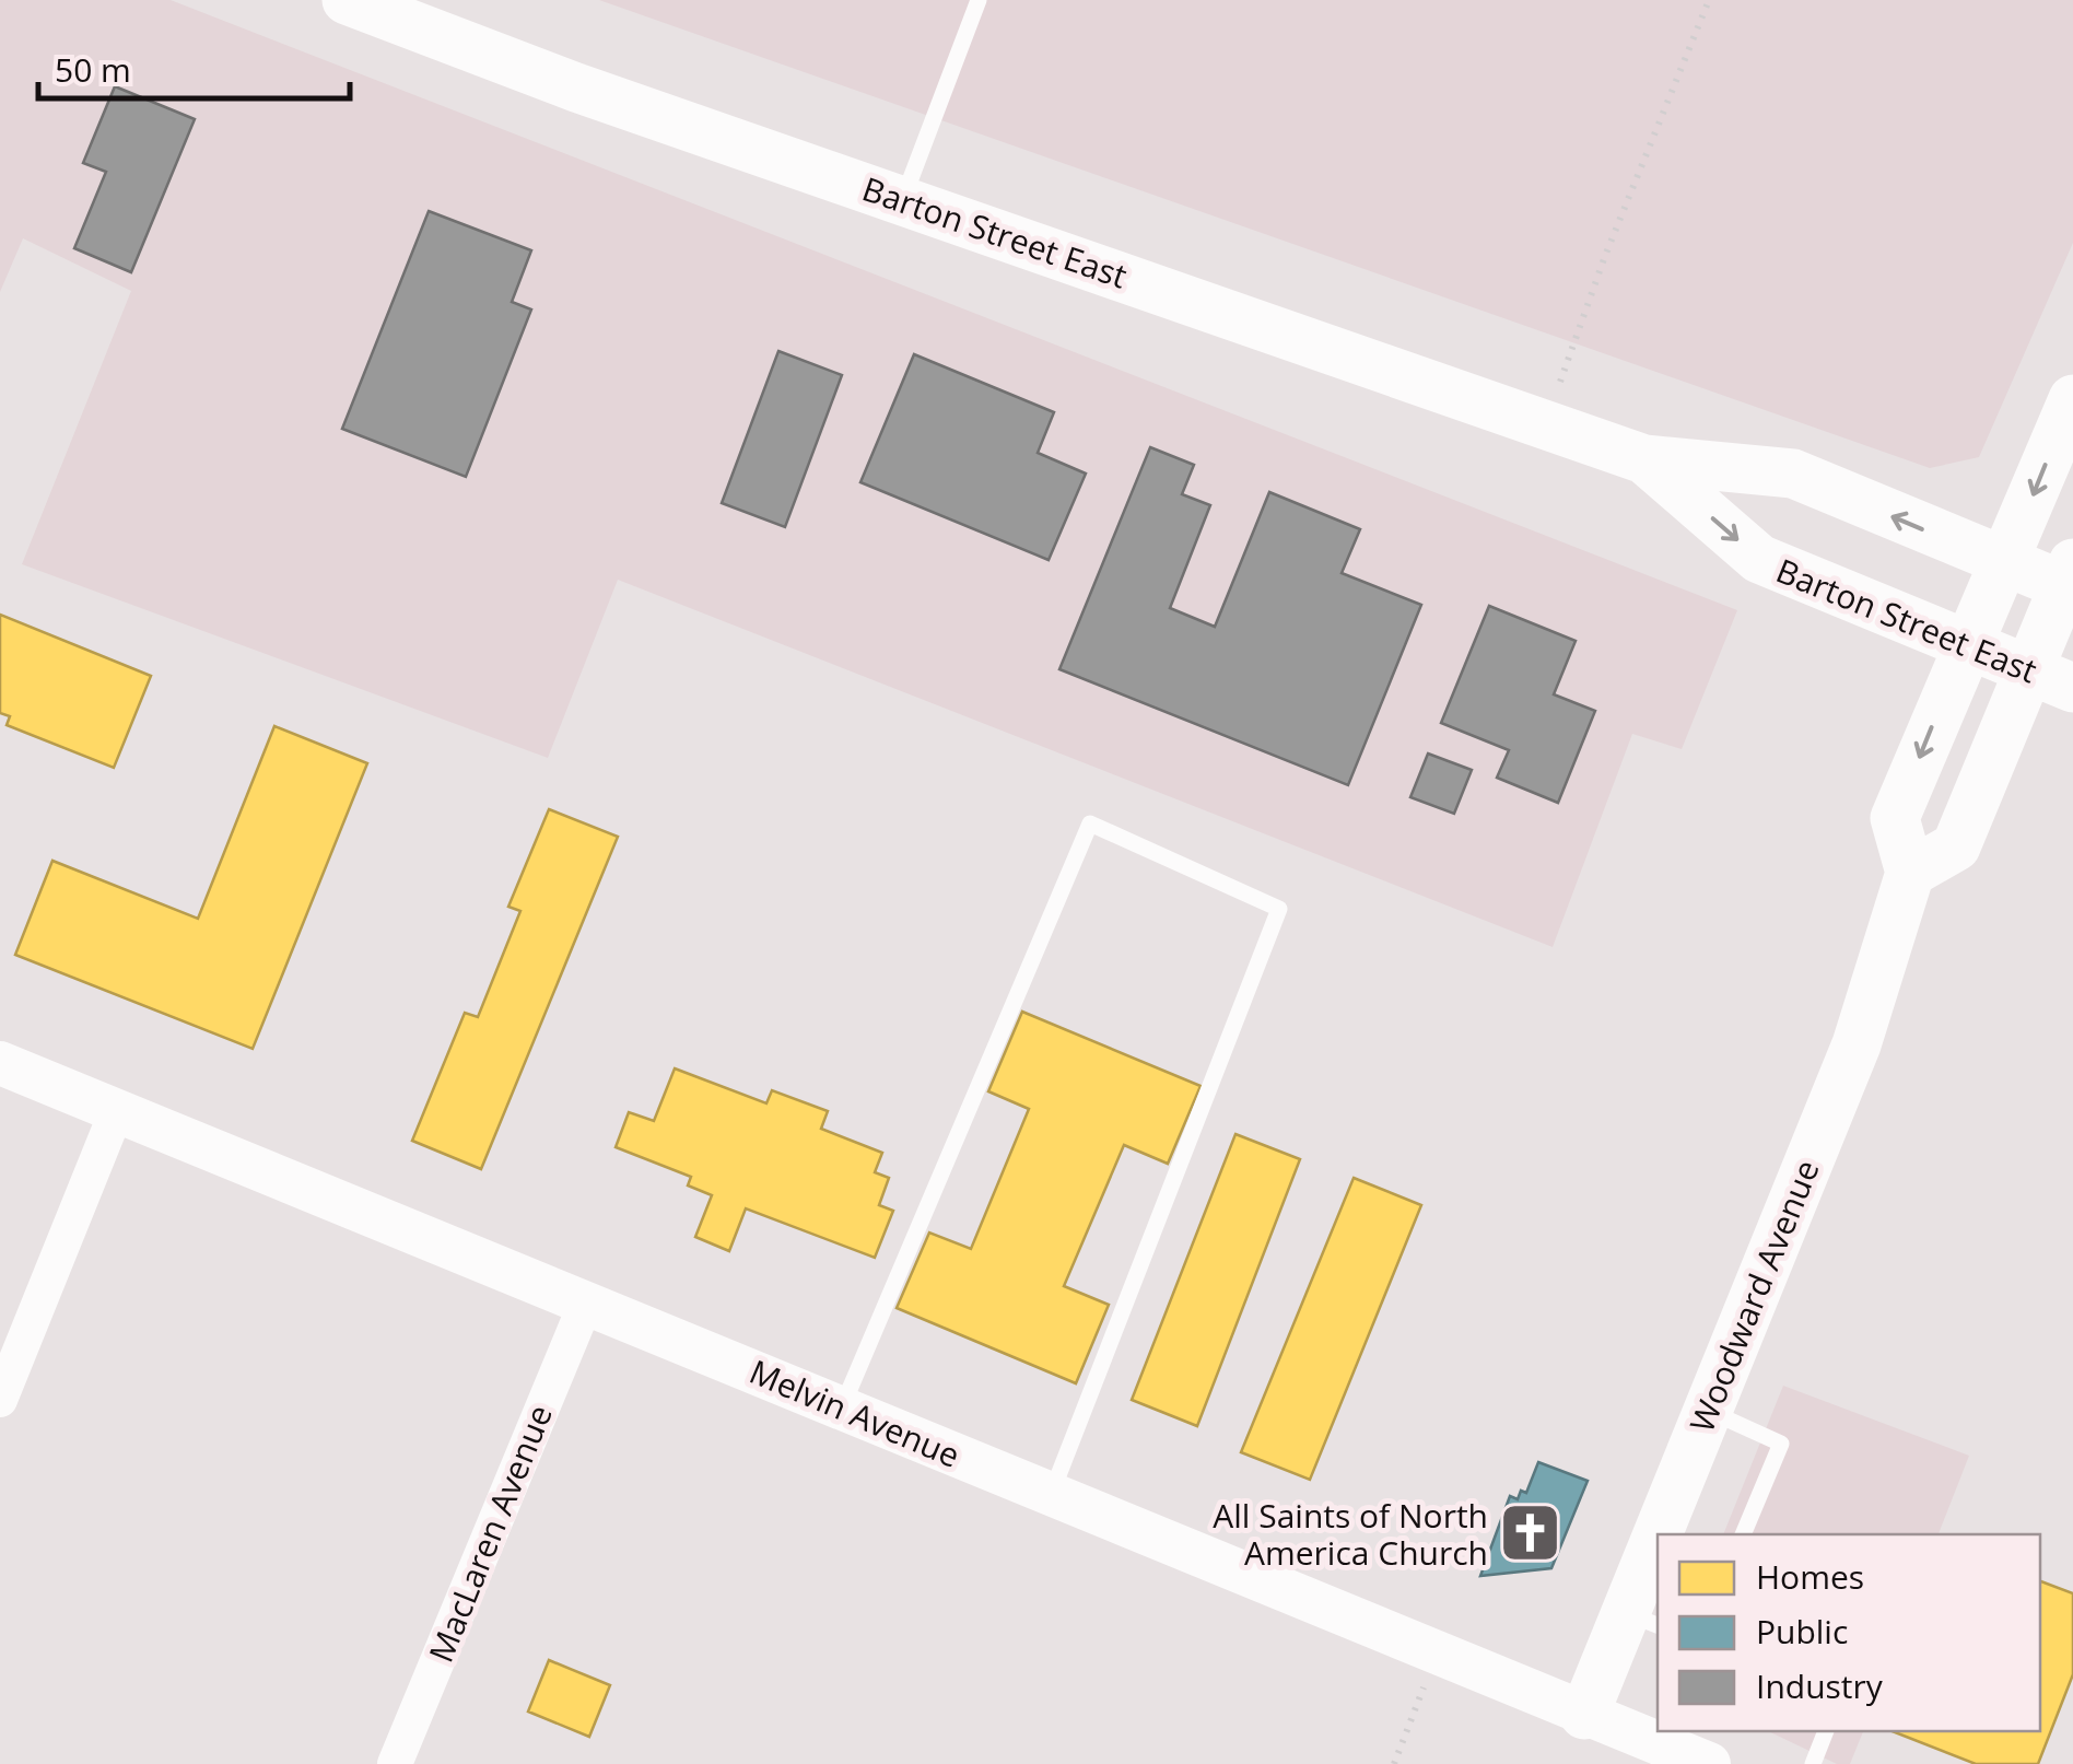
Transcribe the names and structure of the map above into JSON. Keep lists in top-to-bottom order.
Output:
{
  "streets": {
    "main road": ["Barton Street East", "Woodward Avenue"],
    "street": ["Melvin Avenue", "MacLaren Avenue"]
  },
  "crossings": [
    ["Woodward Avenue", "Melvin Avenue"],
    ["Melvin Avenue", "MacLaren Avenue"]
  ],
  "places": {
    "church": ["All Saints of North America Church"]
  },
  "legend": ["Homes", "Public", "Industry"],
  "scale_bar": "50 m"
}
